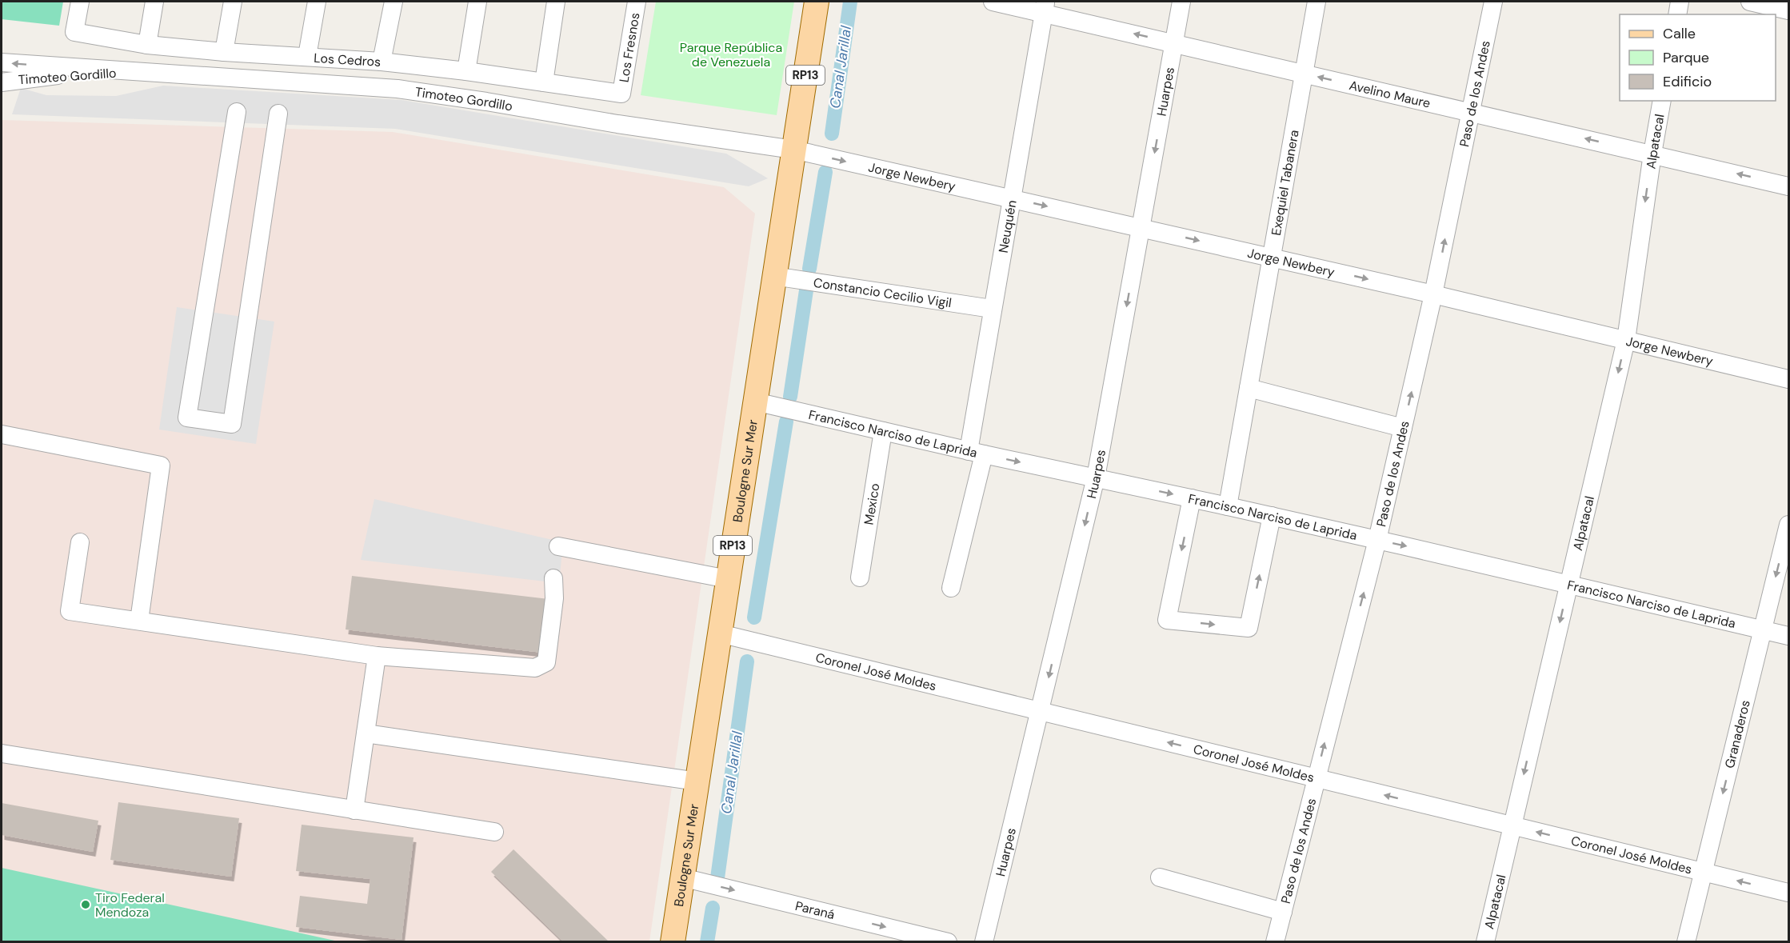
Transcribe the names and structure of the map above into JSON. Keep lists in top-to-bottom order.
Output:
{
  "streets": {
    "main road": ["RP13", "Boulogne Sur Mer"],
    "street": [
      "Los Fresnos",
      "Los Cedros",
      "Timoteo Gordillo",
      "Huarpes",
      "Avelino Maure",
      "Paso de los Andes",
      "Alpatacal",
      "Jorge Newbery",
      "Exequiel Tabanera",
      "Neuquén",
      "Constancio Cecilio Vigil",
      "Francisco Narciso de Laprida",
      "Mexico",
      "Coronel José Moldes",
      "Granaderos",
      "Paraná"
    ]
  },
  "crossings": [
    ["Los Fresnos", "Los Cedros"],
    ["Timoteo Gordillo", "Jorge Newbery"],
    ["Timoteo Gordillo", "Boulogne Sur Mer"],
    ["Huarpes", "Avelino Maure"],
    ["Huarpes", "Jorge Newbery"],
    ["Huarpes", "Francisco Narciso de Laprida"],
    ["Huarpes", "Coronel José Moldes"],
    ["Avelino Maure", "Paso de los Andes"],
    ["Avelino Maure", "Alpatacal"],
    ["Avelino Maure", "Exequiel Tabanera"],
    ["Avelino Maure", "Neuquén"],
    ["Paso de los Andes", "Jorge Newbery"],
    ["Paso de los Andes", "Francisco Narciso de Laprida"],
    ["Paso de los Andes", "Coronel José Moldes"],
    ["Alpatacal", "Jorge Newbery"],
    ["Alpatacal", "Francisco Narciso de Laprida"],
    ["Alpatacal", "Coronel José Moldes"],
    ["Jorge Newbery", "Exequiel Tabanera"],
    ["Jorge Newbery", "Neuquén"],
    ["Jorge Newbery", "Boulogne Sur Mer"],
    ["Exequiel Tabanera", "Francisco Narciso de Laprida"],
    ["Neuquén", "Constancio Cecilio Vigil"],
    ["Neuquén", "Francisco Narciso de Laprida"],
    ["Constancio Cecilio Vigil", "Boulogne Sur Mer"],
    ["Francisco Narciso de Laprida", "Boulogne Sur Mer"],
    ["Francisco Narciso de Laprida", "Mexico"],
    ["Francisco Narciso de Laprida", "Granaderos"],
    ["Boulogne Sur Mer", "Coronel José Moldes"],
    ["Boulogne Sur Mer", "Paraná"],
    ["Coronel José Moldes", "Granaderos"]
  ],
  "one_way": [
    "Huarpes",
    "Avelino Maure",
    "Paso de los Andes",
    "Alpatacal",
    "Jorge Newbery",
    "Francisco Narciso de Laprida",
    "Coronel José Moldes",
    "Granaderos",
    "Paraná"
  ],
  "water": ["Canal Jarillal"],
  "parks": ["Parque República de Venezuela"],
  "places": ["Tiro Federal Mendoza"],
  "legend": ["Calle", "Parque", "Edificio"]
}
